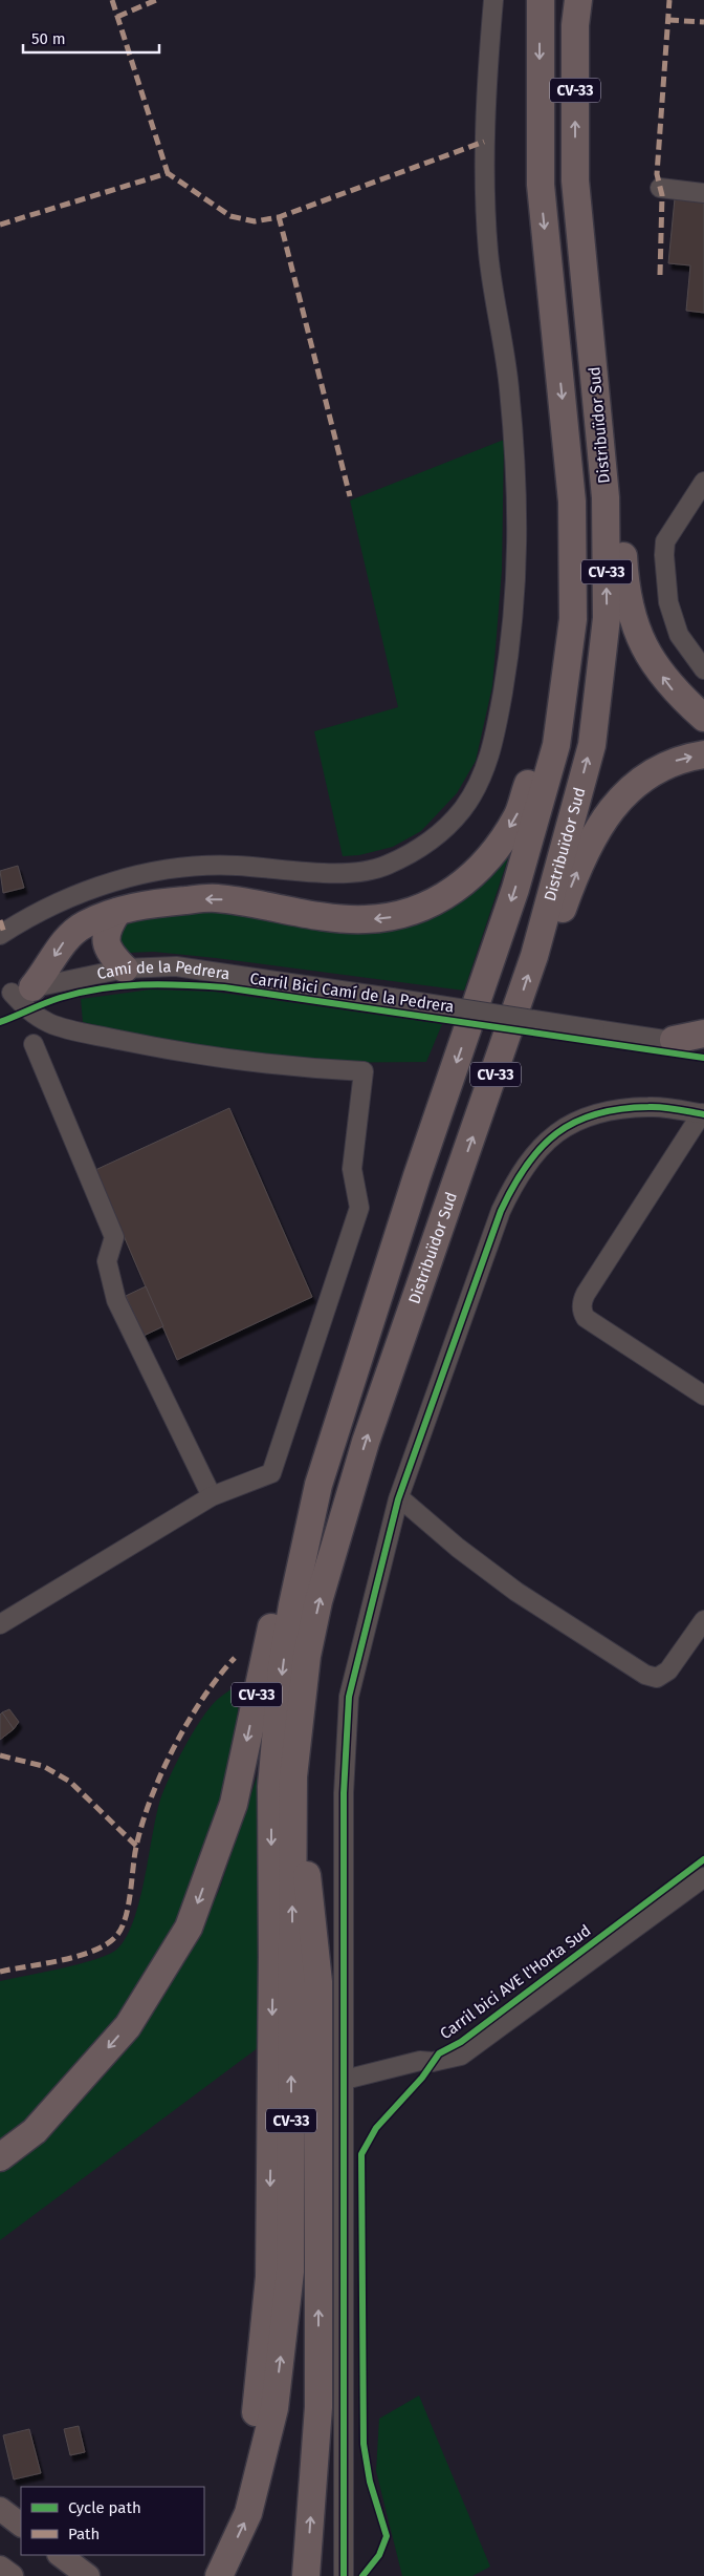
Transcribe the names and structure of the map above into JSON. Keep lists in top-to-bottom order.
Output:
{
  "streets": {
    "highway": ["CV-33", "Distribuïdor Sud"],
    "street": ["Camí de la Pedrera"],
    "cycle path": ["Carril Bici Camí de la Pedrera", "Carril bici AVE l'Horta Sud"]
  },
  "crossings": [
    ["CV-33", "Distribuïdor Sud"]
  ],
  "legend": ["Cycle path", "Path"],
  "scale_bar": "50 m"
}
